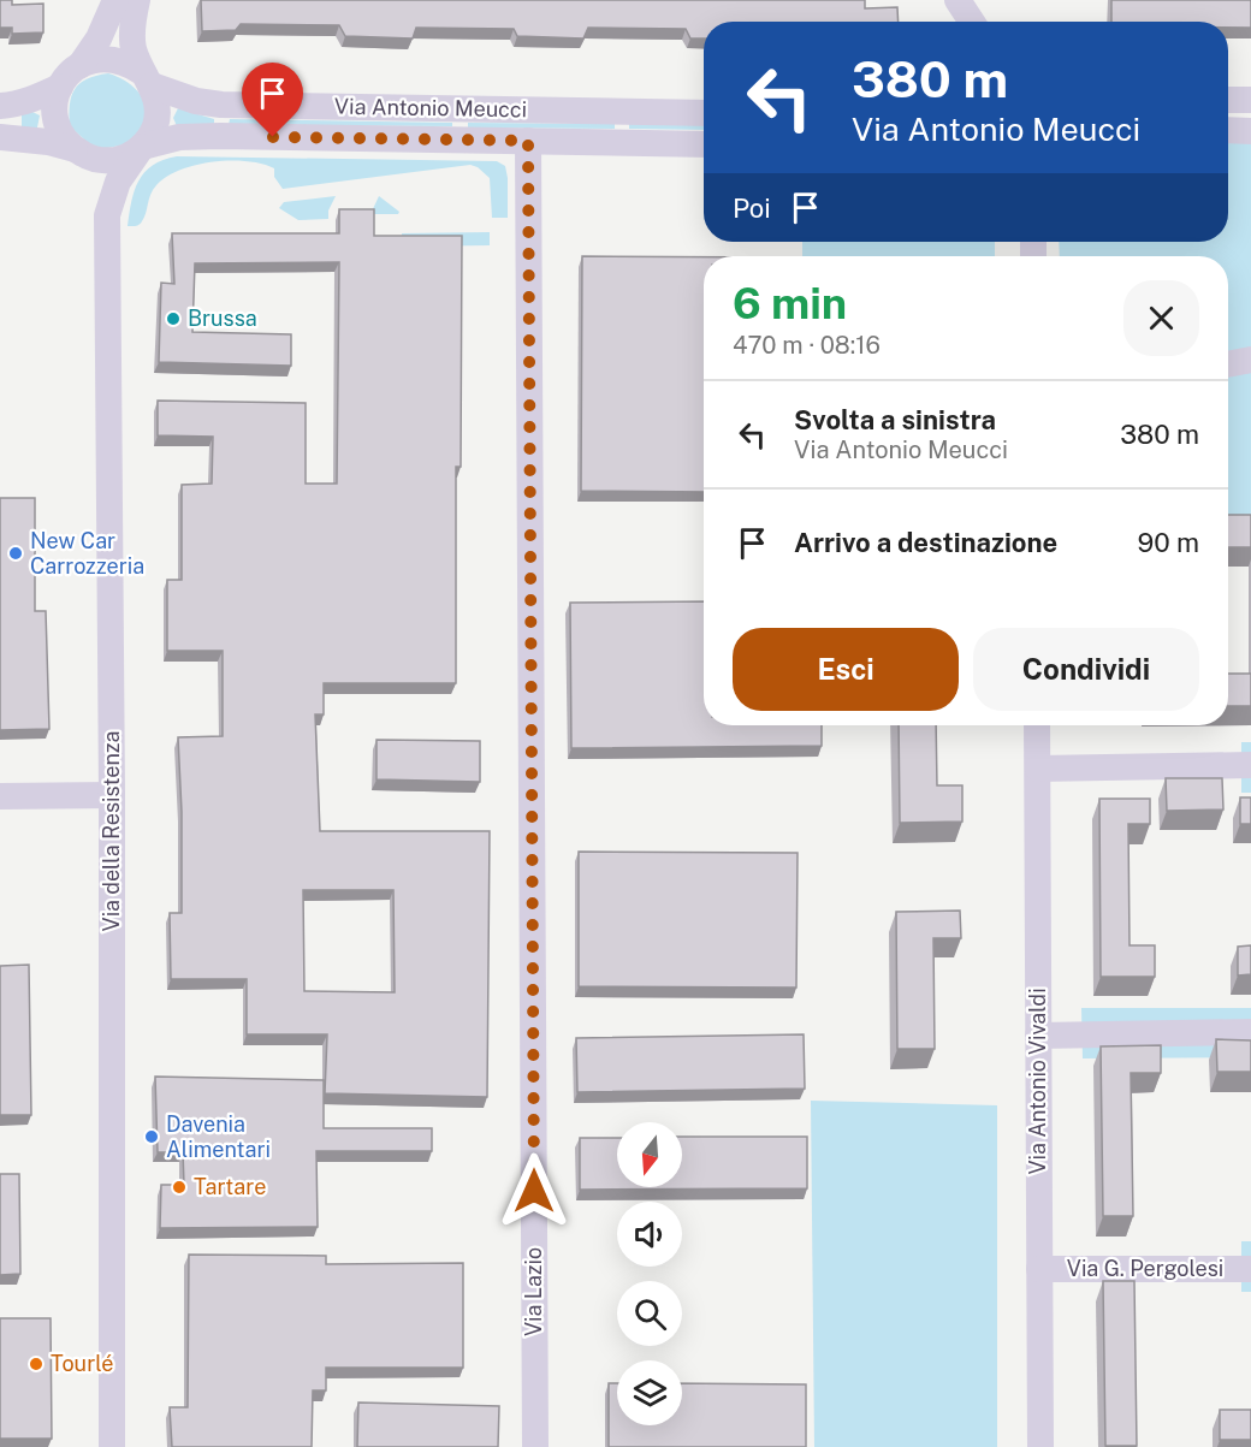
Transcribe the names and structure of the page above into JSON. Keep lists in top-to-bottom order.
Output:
{
  "streets": {
    "street": [
      "Via Antonio Meucci",
      "Via della Resistenza",
      "Via Antonio Vivaldi",
      "Via G. Pergolesi",
      "Via Lazio"
    ]
  },
  "crossings": [
    ["Via Antonio Meucci", "Via della Resistenza"],
    ["Via Antonio Meucci", "Via Lazio"],
    ["Via Antonio Vivaldi", "Via G. Pergolesi"]
  ],
  "places": [
    "Brussa",
    "New Car Carrozzeria",
    "Davenia Alimentari",
    "Tartare",
    "Tourlé"
  ],
  "north": "bottom",
  "page": {
    "turn": ["380 m", "Via Antonio Meucci"],
    "then": "Poi",
    "heading": ["6 min", "470 m · 08:16"],
    "list": [
      {
        "name": "Svolta a sinistra",
        "note": "Via Antonio Meucci",
        "value": "380 m"
      },
      {
        "name": "Arrivo a destinazione",
        "value": "90 m"
      }
    ],
    "buttons": ["Esci", "Condividi"]
  }
}
